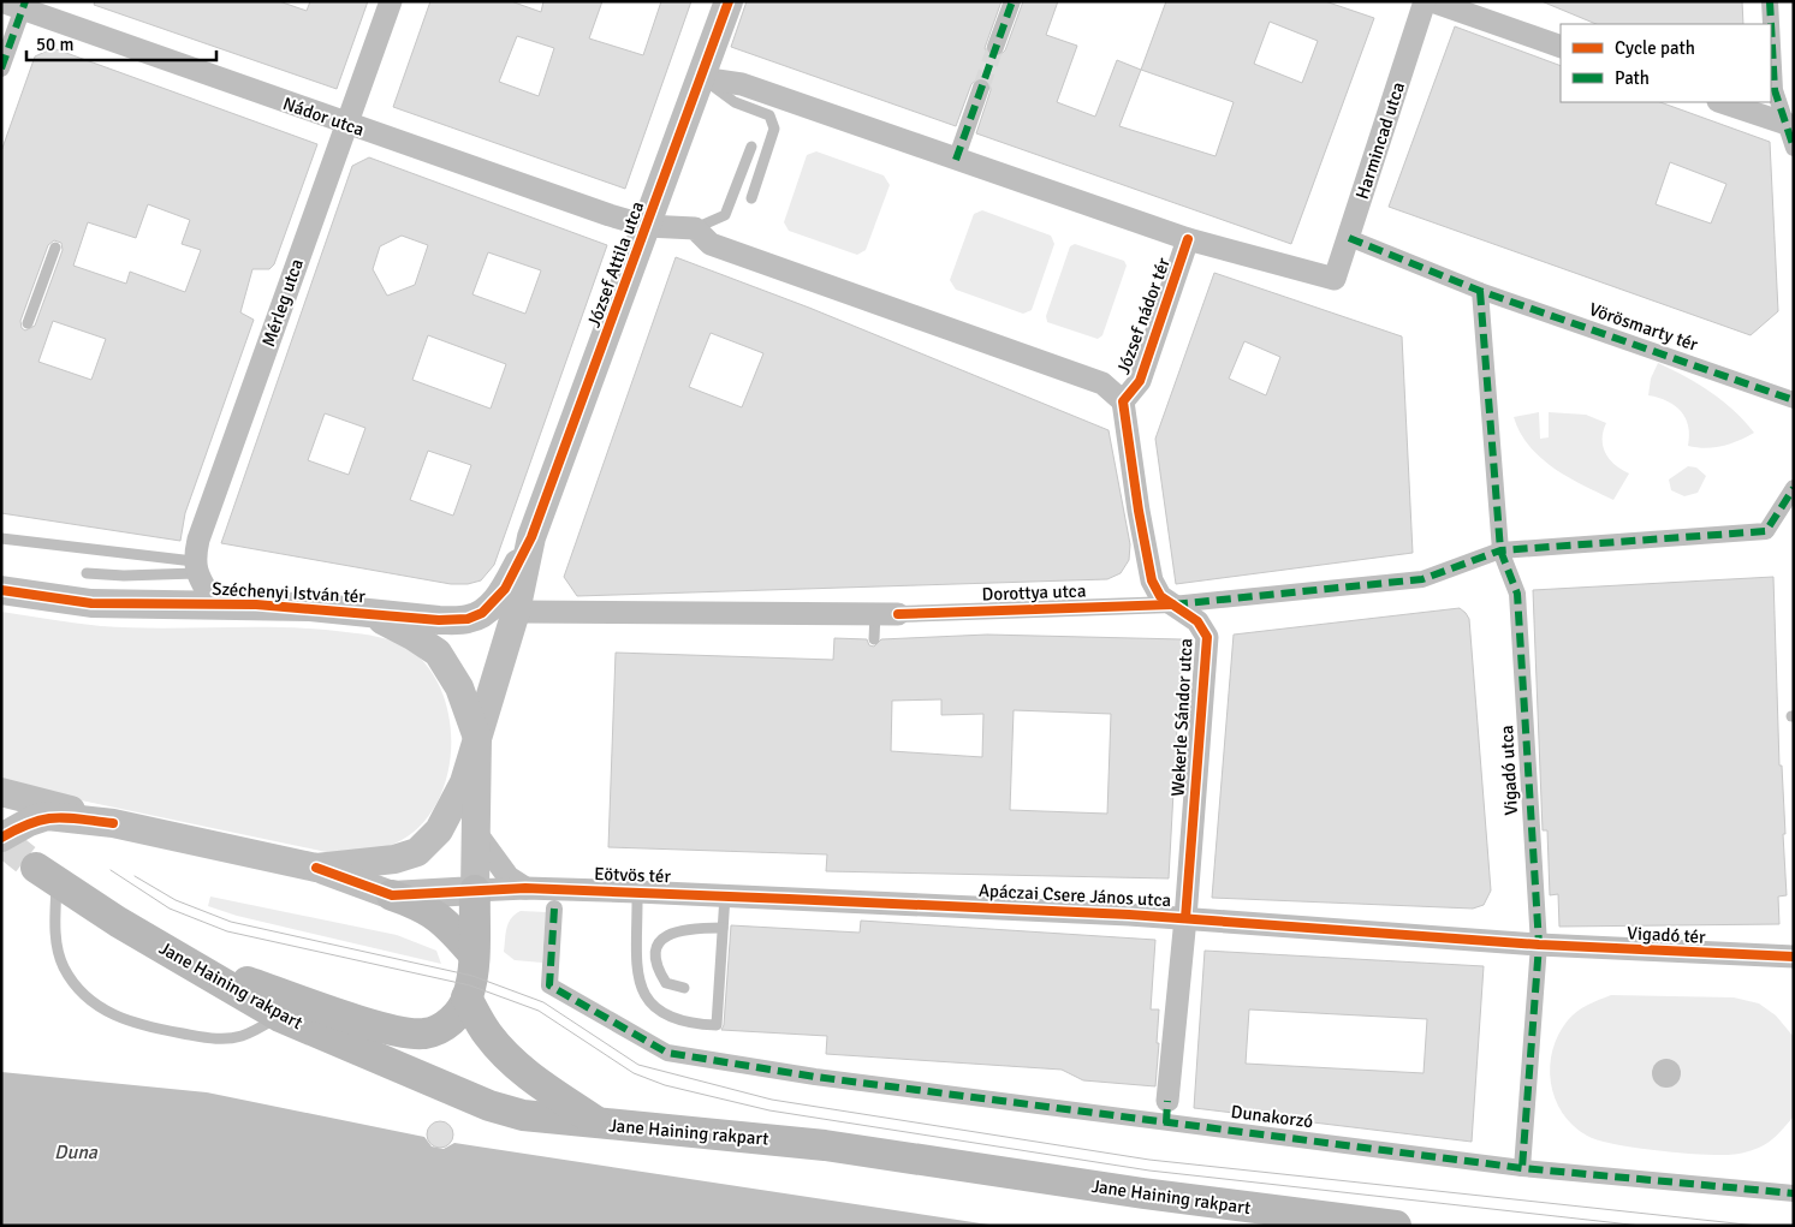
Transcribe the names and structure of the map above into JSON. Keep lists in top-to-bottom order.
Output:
{
  "streets": {
    "main road": ["Jane Haining rakpart"],
    "street": [
      "Nádor utca",
      "Harmincad utca",
      "József Attila utca",
      "Mérleg utca",
      "József nádor tér",
      "Vörösmarty tér",
      "Széchenyi István tér",
      "Dorottya utca",
      "Wekerle Sándor utca",
      "Vigadó utca",
      "Eötvös tér",
      "Apáczai Csere János utca",
      "Vigadó tér",
      "Dunakorzó"
    ]
  },
  "crossings": [
    ["Nádor utca", "József Attila utca"],
    ["Nádor utca", "Mérleg utca"],
    ["Harmincad utca", "József nádor tér"],
    ["Harmincad utca", "Vörösmarty tér"],
    ["József Attila utca", "József nádor tér"],
    ["József Attila utca", "Széchenyi István tér"],
    ["József nádor tér", "Wekerle Sándor utca"],
    ["Dorottya utca", "Wekerle Sándor utca"],
    ["Dorottya utca", "Vigadó utca"],
    ["Wekerle Sándor utca", "Apáczai Csere János utca"],
    ["Wekerle Sándor utca", "Dunakorzó"],
    ["Vigadó utca", "Apáczai Csere János utca"],
    ["Vigadó utca", "Vigadó tér"],
    ["Eötvös tér", "Apáczai Csere János utca"],
    ["Apáczai Csere János utca", "Vigadó tér"]
  ],
  "water": ["Duna"],
  "legend": ["Cycle path", "Path"],
  "scale_bar": "50 m"
}
